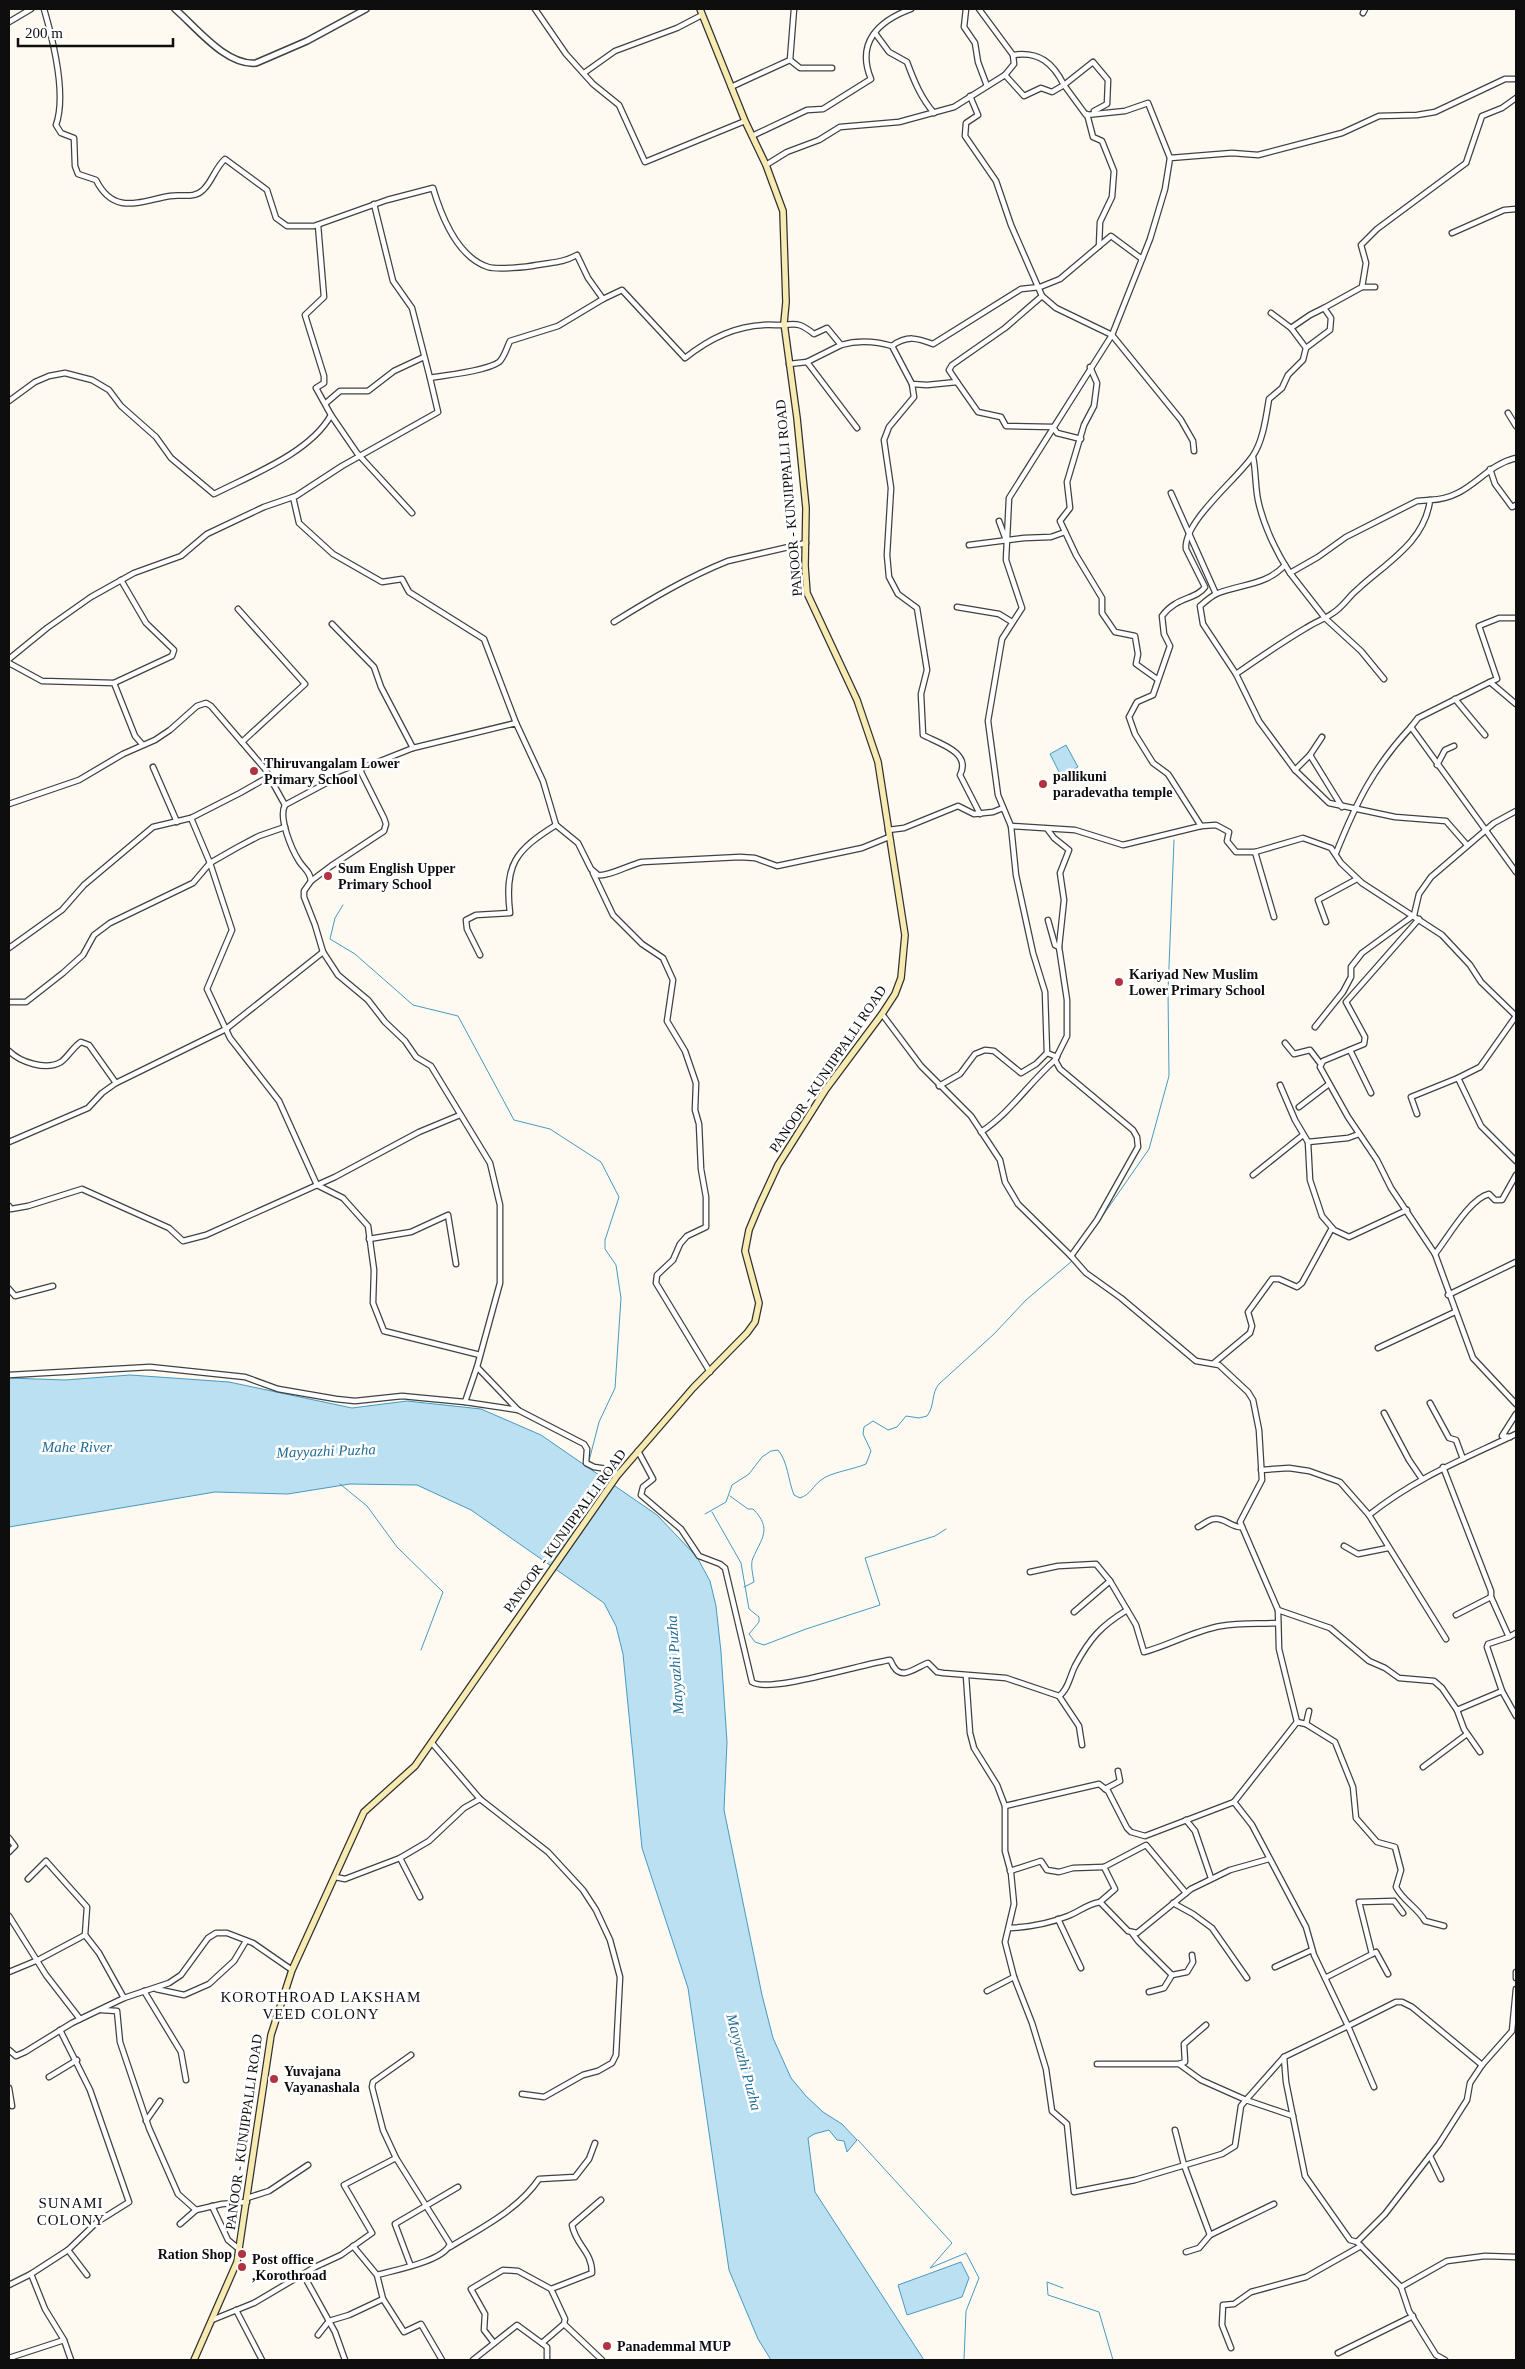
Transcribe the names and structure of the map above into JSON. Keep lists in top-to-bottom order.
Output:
{
  "streets": {
    "main road": ["PANOOR - KUNJIPPALLI ROAD"]
  },
  "districts": ["KOROTHROAD LAKSHAM VEED COLONY", "SUNAMI COLONY"],
  "water": ["Mahe River", "Mayyazhi Puzha"],
  "places": [
    "Thiruvangalam Lower Primary School",
    "pallikuni paradevatha temple",
    "Sum English Upper Primary School",
    "Kariyad New Muslim Lower Primary School",
    "Yuvajana Vayanashala",
    "Ration Shop",
    "Post office ,Korothroad",
    "Panademmal MUP"
  ],
  "scale_bar": "200 m"
}
